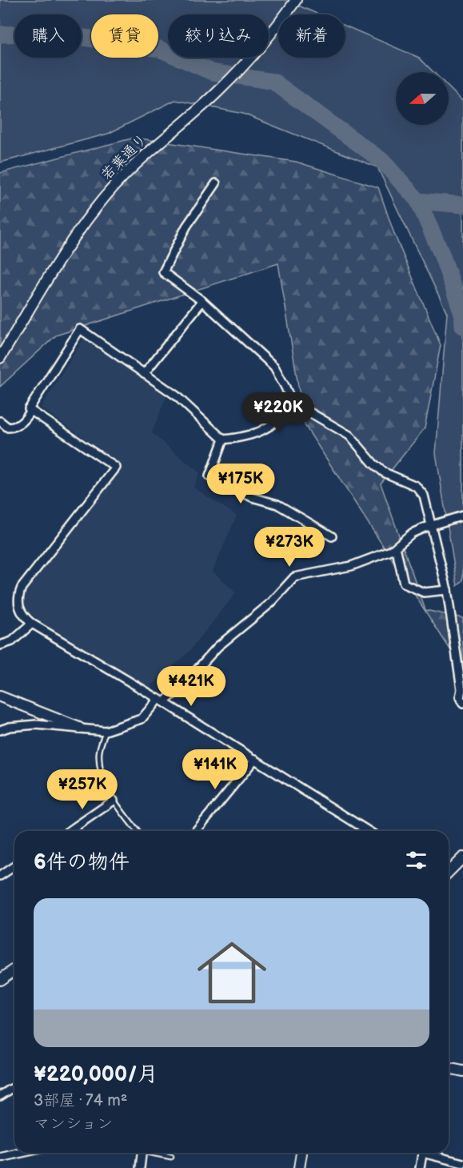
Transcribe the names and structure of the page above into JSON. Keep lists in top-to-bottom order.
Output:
{
  "streets": {
    "street": ["若葉通り"]
  },
  "north": "left",
  "page": {
    "chip": [
      "購入",
      "賃貸",
      "絞り込み",
      "新着"
    ],
    "price": [
      "¥220K",
      "¥175K",
      "¥273K",
      "¥421K",
      "¥141K",
      "¥257K"
    ],
    "heading": "6件の物件",
    "list": [
      {
        "name": "¥220,000/月",
        "note": "3部屋 · 74 m² · マンション"
      }
    ]
  }
}
